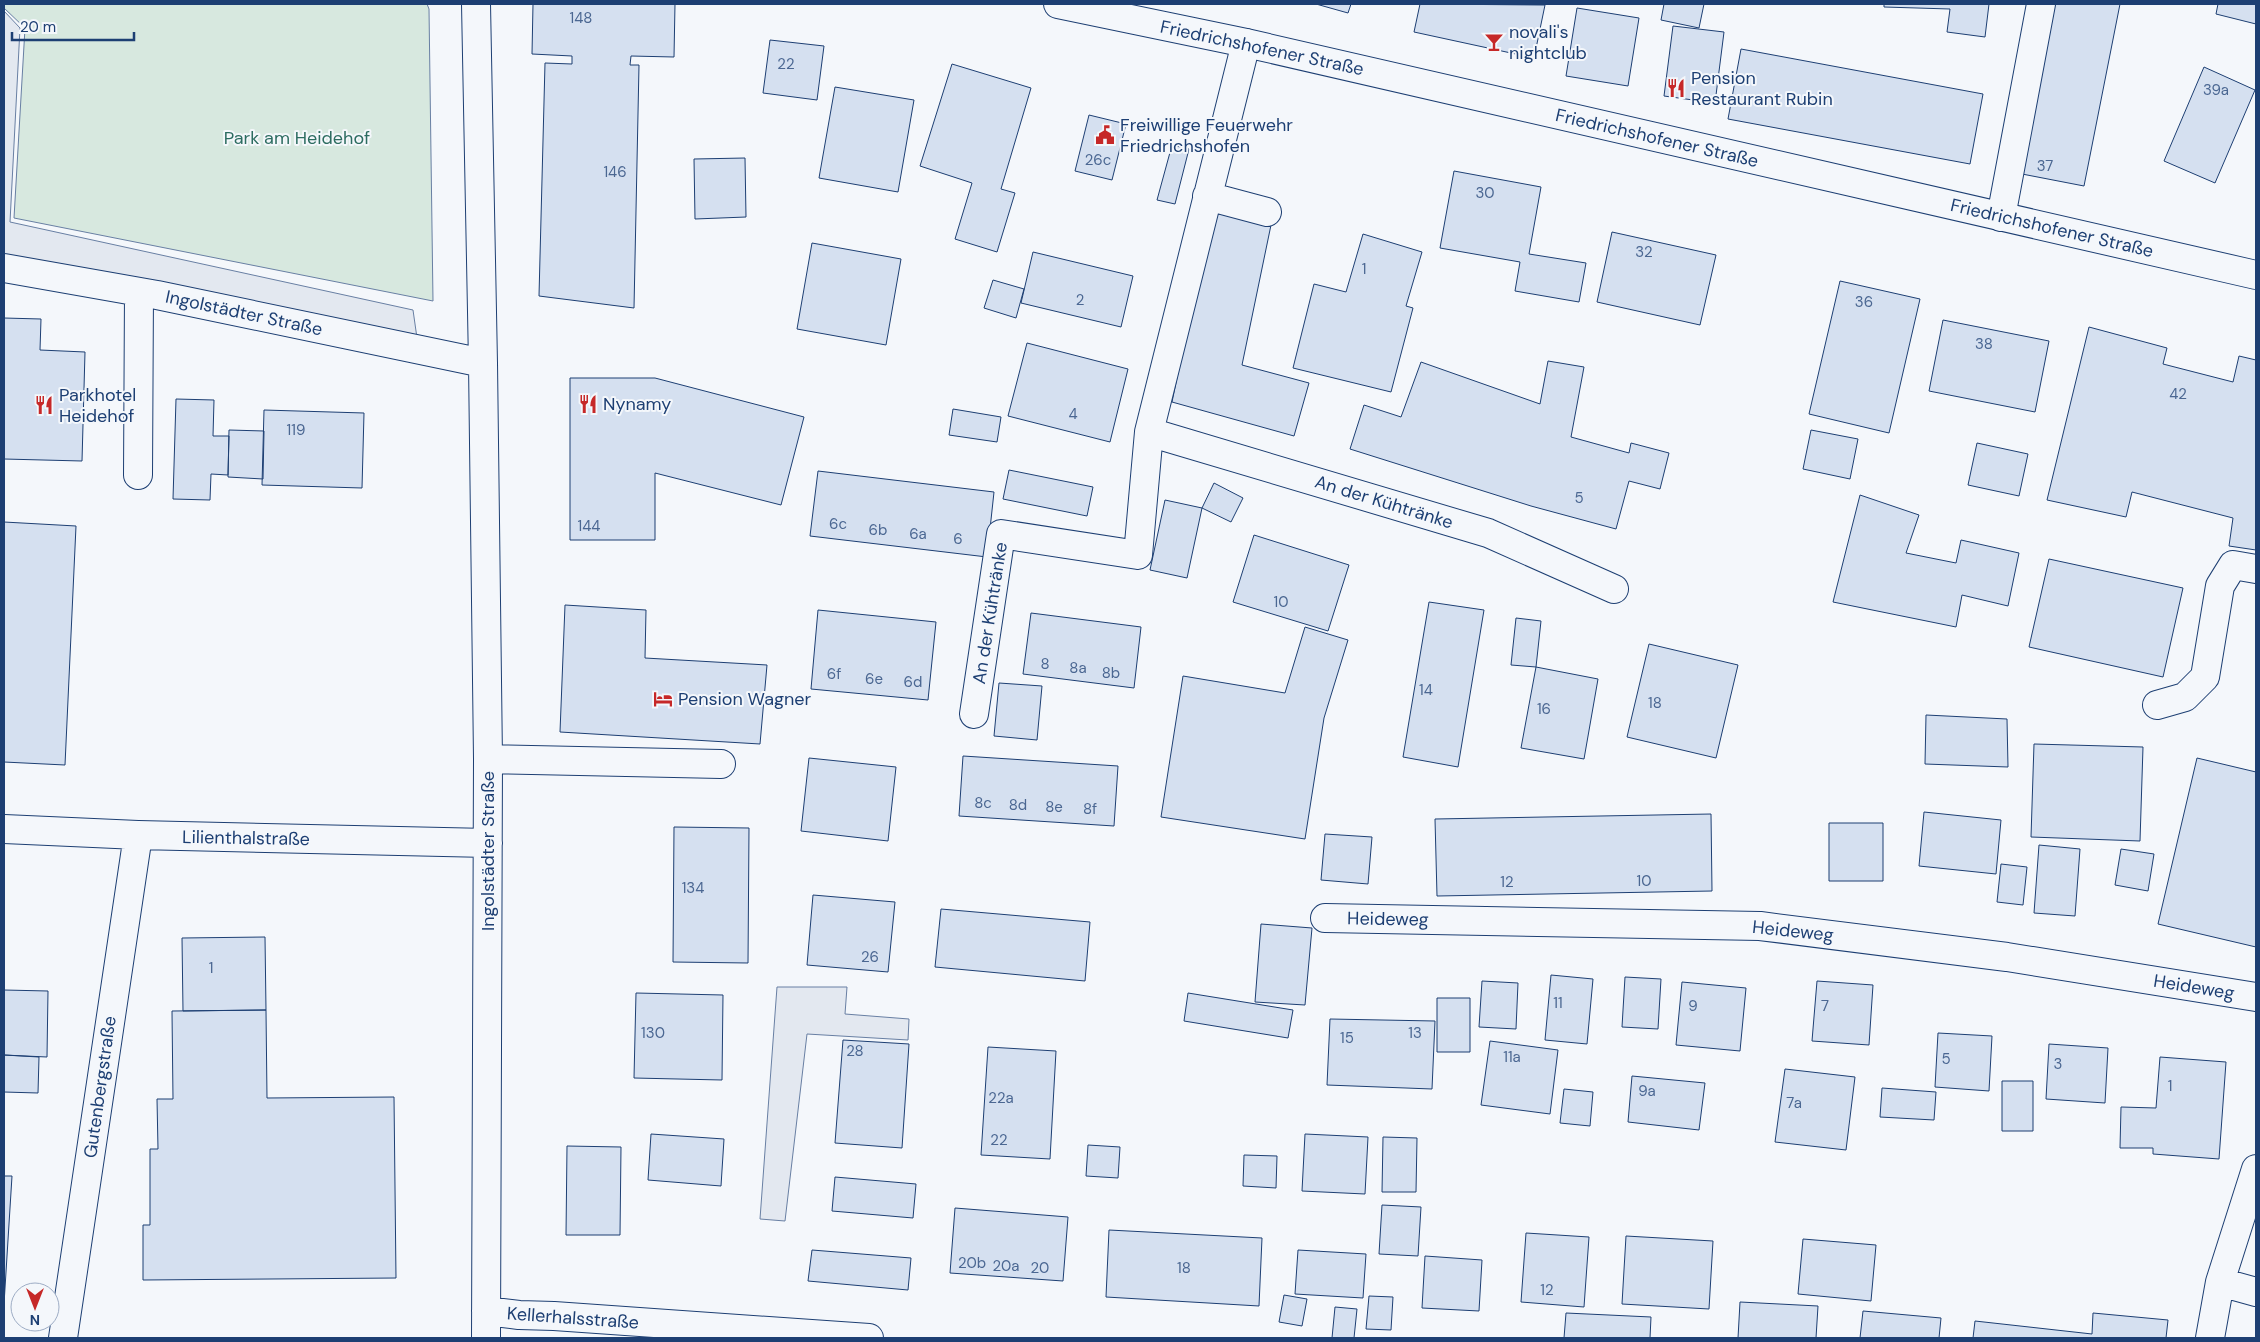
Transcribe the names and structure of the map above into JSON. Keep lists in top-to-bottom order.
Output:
{
  "streets": {
    "street": [
      "Friedrichshofener Straße",
      "Ingolstädter Straße",
      "An der Kühtränke",
      "Lilienthalstraße",
      "Heideweg",
      "Gutenbergstraße",
      "Kellerhalsstraße"
    ]
  },
  "crossings": [
    ["Friedrichshofener Straße", "An der Kühtränke"],
    ["Ingolstädter Straße", "Lilienthalstraße"],
    ["Ingolstädter Straße", "Kellerhalsstraße"],
    ["Lilienthalstraße", "Gutenbergstraße"]
  ],
  "parks": ["Park am Heidehof"],
  "places": {
    "bar": ["novali's nightclub"],
    "restaurant": ["Pension Restaurant Rubin", "Nynamy", "Parkhotel Heidehof"],
    "public building": ["Freiwillige Feuerwehr Friedrichshofen"],
    "hotel": ["Pension Wagner"]
  },
  "house_numbers": [
    "148",
    "22",
    "39a",
    "26c",
    "37",
    "146",
    "30",
    "32",
    "1",
    "2",
    "36",
    "38",
    "42",
    "4",
    "119",
    "5",
    "6c",
    "144",
    "6b",
    "6a",
    "6",
    "10",
    "8",
    "8a",
    "8b",
    "6f",
    "6e",
    "6d",
    "14",
    "18",
    "16",
    "8c",
    "8d",
    "8e",
    "8f",
    "10",
    "12",
    "134",
    "26",
    "1",
    "11",
    "9",
    "7",
    "130",
    "13",
    "15",
    "28",
    "11a",
    "5",
    "3",
    "1",
    "9a",
    "22a",
    "7a",
    "22",
    "20b",
    "20a",
    "20",
    "18",
    "12"
  ],
  "scale_bar": "20 m",
  "north": "bottom"
}
